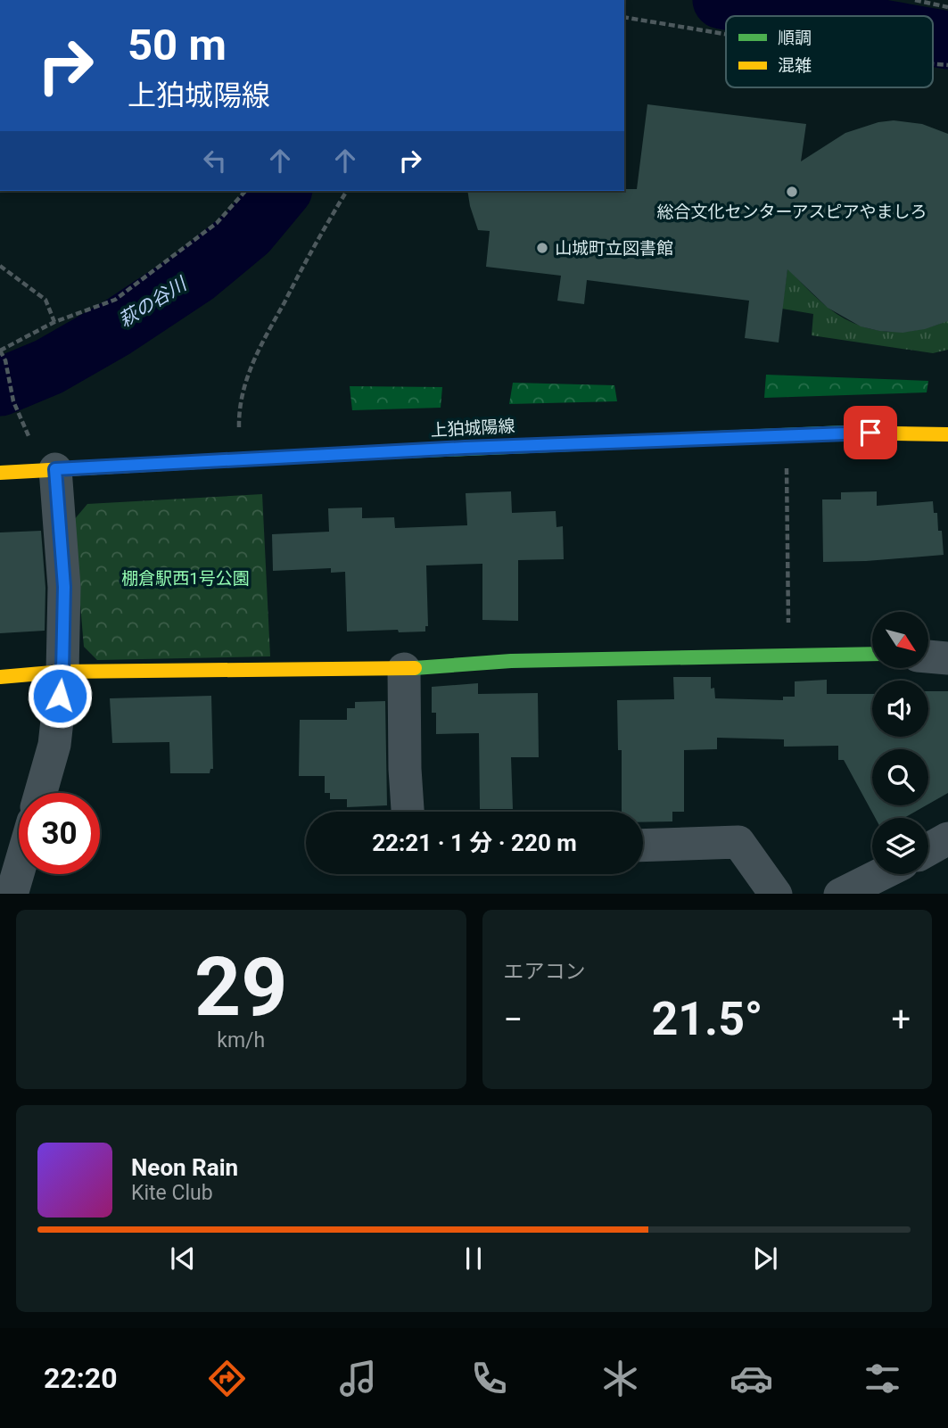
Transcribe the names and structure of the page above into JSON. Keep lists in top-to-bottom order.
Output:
{
  "streets": {
    "main road": ["上狛城陽線"]
  },
  "water": ["萩の谷川"],
  "parks": ["棚倉駅西1号公園"],
  "places": ["総合文化センターアスピアやましろ", "山城町立図書館"],
  "legend": ["順調", "混雑"],
  "north": "bottom right",
  "page": {
    "turn": ["50 m", "上狛城陽線"],
    "limit": "30",
    "trip": "22:21 · 1 分 · 220 m",
    "tile": [
      ["29", "km/h"],
      "エアコン"
    ],
    "heat": ["−", "21.5°", "+"],
    "song": ["Neon Rain", "Kite Club"],
    "tabs": "22:20"
  }
}
